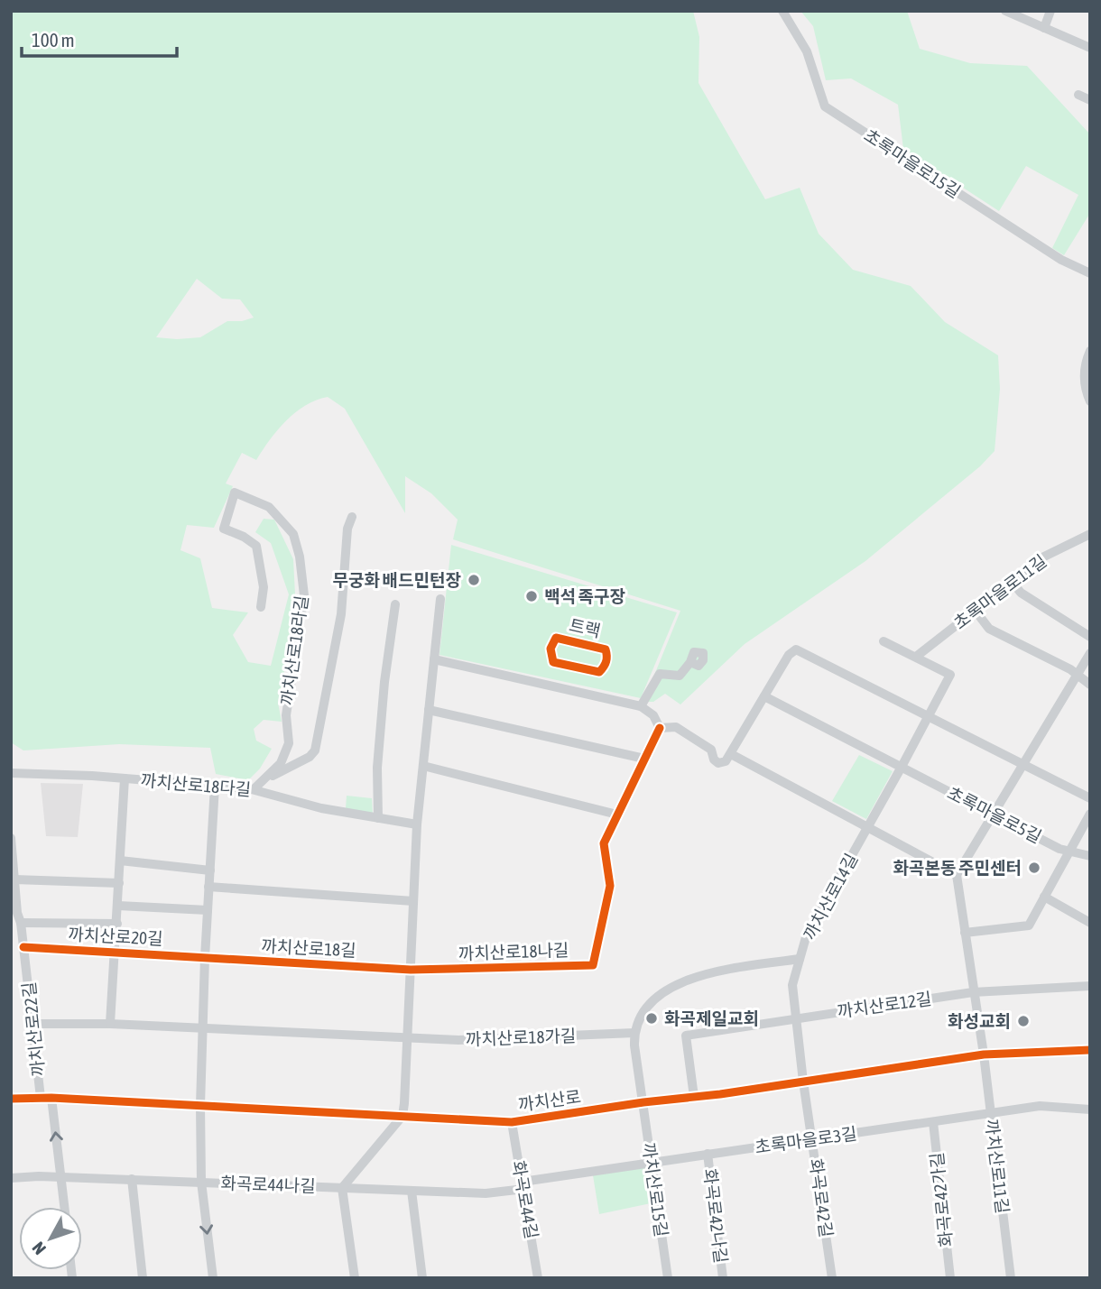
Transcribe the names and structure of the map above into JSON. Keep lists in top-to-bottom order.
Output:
{
  "streets": {
    "street": [
      "초록마을로15길",
      "초록마을로11길",
      "까치산로18라길",
      "까치산로18다길",
      "초록마을로5길",
      "까치산로14길",
      "까치산로20길",
      "까치산로18길",
      "까치산로18나길",
      "까치산로12길",
      "까치산로22길",
      "까치산로18가길",
      "까치산로",
      "초록마을로3길",
      "까치산로11길",
      "화곡로44나길",
      "까치산로15길",
      "화곡로42길",
      "화곡로44길",
      "화곡로42가길",
      "화곡로42나길"
    ],
    "cycle path": ["트랙"]
  },
  "crossings": [
    ["초록마을로11길", "까치산로14길"],
    ["까치산로18라길", "까치산로18다길"],
    ["초록마을로5길", "까치산로14길"],
    ["까치산로14길", "까치산로12길"],
    ["까치산로14길", "까치산로"],
    ["까치산로14길", "화곡로42길"],
    ["까치산로20길", "까치산로18길"],
    ["까치산로20길", "까치산로22길"],
    ["까치산로18길", "까치산로18나길"],
    ["까치산로22길", "까치산로"],
    ["까치산로22길", "화곡로44나길"],
    ["까치산로18가길", "까치산로15길"],
    ["까치산로", "까치산로11길"],
    ["까치산로", "까치산로15길"],
    ["까치산로", "화곡로42길"],
    ["까치산로", "화곡로44길"],
    ["초록마을로3길", "까치산로11길"],
    ["초록마을로3길", "화곡로44나길"],
    ["초록마을로3길", "까치산로15길"],
    ["초록마을로3길", "화곡로42길"],
    ["초록마을로3길", "화곡로44길"],
    ["초록마을로3길", "화곡로42가길"],
    ["초록마을로3길", "화곡로42나길"],
    ["화곡로44나길", "화곡로44길"]
  ],
  "places": [
    "무궁화 배드민턴장",
    "백석 족구장",
    "화곡본동 주민센터",
    "화곡제일교회",
    "화성교회"
  ],
  "scale_bar": "100 m",
  "north": "bottom left"
}
